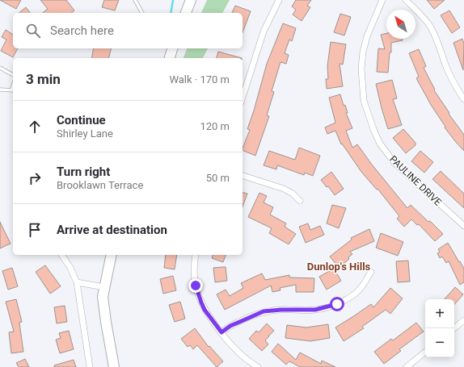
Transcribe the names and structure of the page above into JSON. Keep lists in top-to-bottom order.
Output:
{
  "streets": {
    "street": ["PAULINE DRIVE"]
  },
  "districts": ["Dunlop's Hills"],
  "north": "top left",
  "page": {
    "search": "Search here",
    "heading": ["3 min", "Walk · 170 m"],
    "list": [
      ["Continue", "Shirley Lane", "120 m"],
      ["Turn right", "Brooklawn Terrace", "50 m"],
      "Arrive at destination"
    ],
    "map_buttons": ["+", "−"]
  }
}
